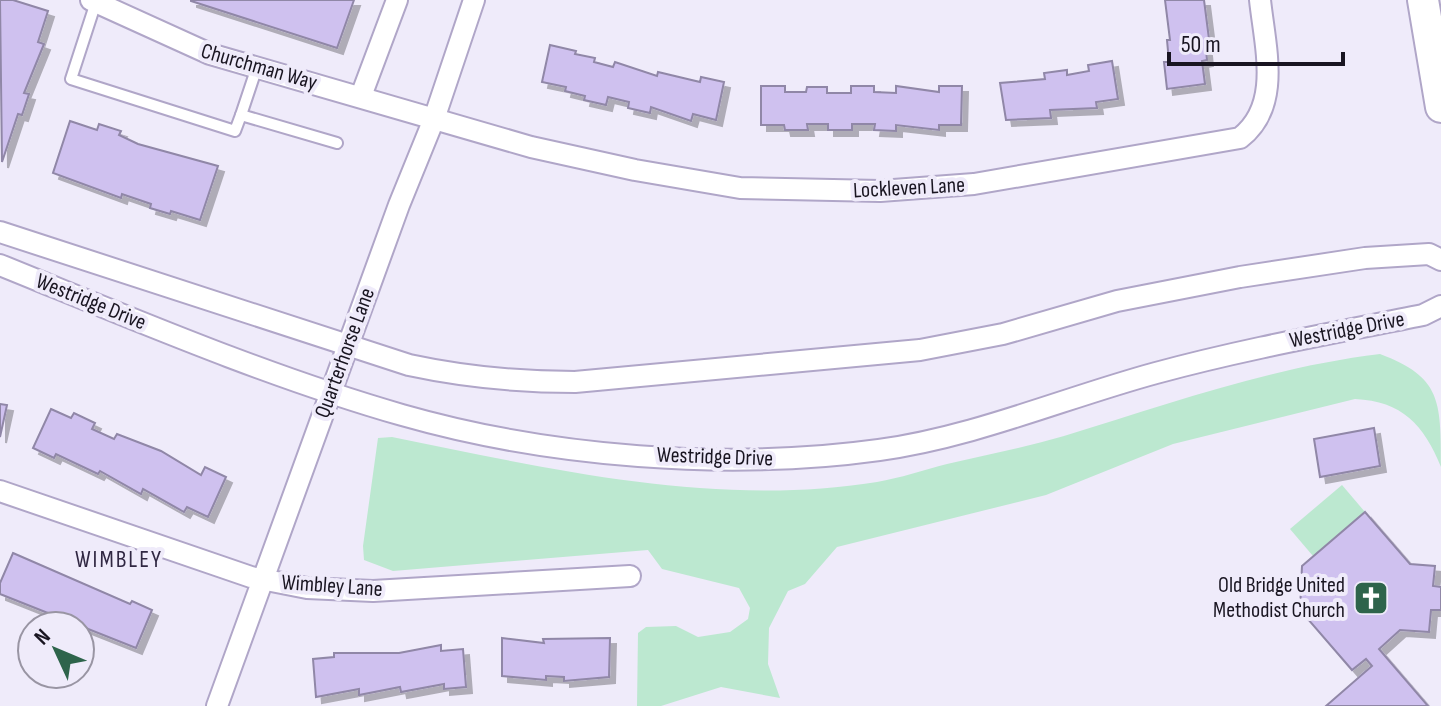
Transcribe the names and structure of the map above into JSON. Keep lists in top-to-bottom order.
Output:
{
  "streets": {
    "street": [
      "Churchman Way",
      "Lockleven Lane",
      "Westridge Drive",
      "Quarterhorse Lane",
      "Wimbley Lane"
    ]
  },
  "crossings": [
    ["Churchman Way", "Lockleven Lane"],
    ["Churchman Way", "Quarterhorse Lane"],
    ["Lockleven Lane", "Quarterhorse Lane"],
    ["Westridge Drive", "Quarterhorse Lane"],
    ["Quarterhorse Lane", "Wimbley Lane"]
  ],
  "districts": ["WIMBLEY"],
  "places": {
    "church": ["Old Bridge United Methodist Church"]
  },
  "scale_bar": "50 m",
  "north": "top left"
}
